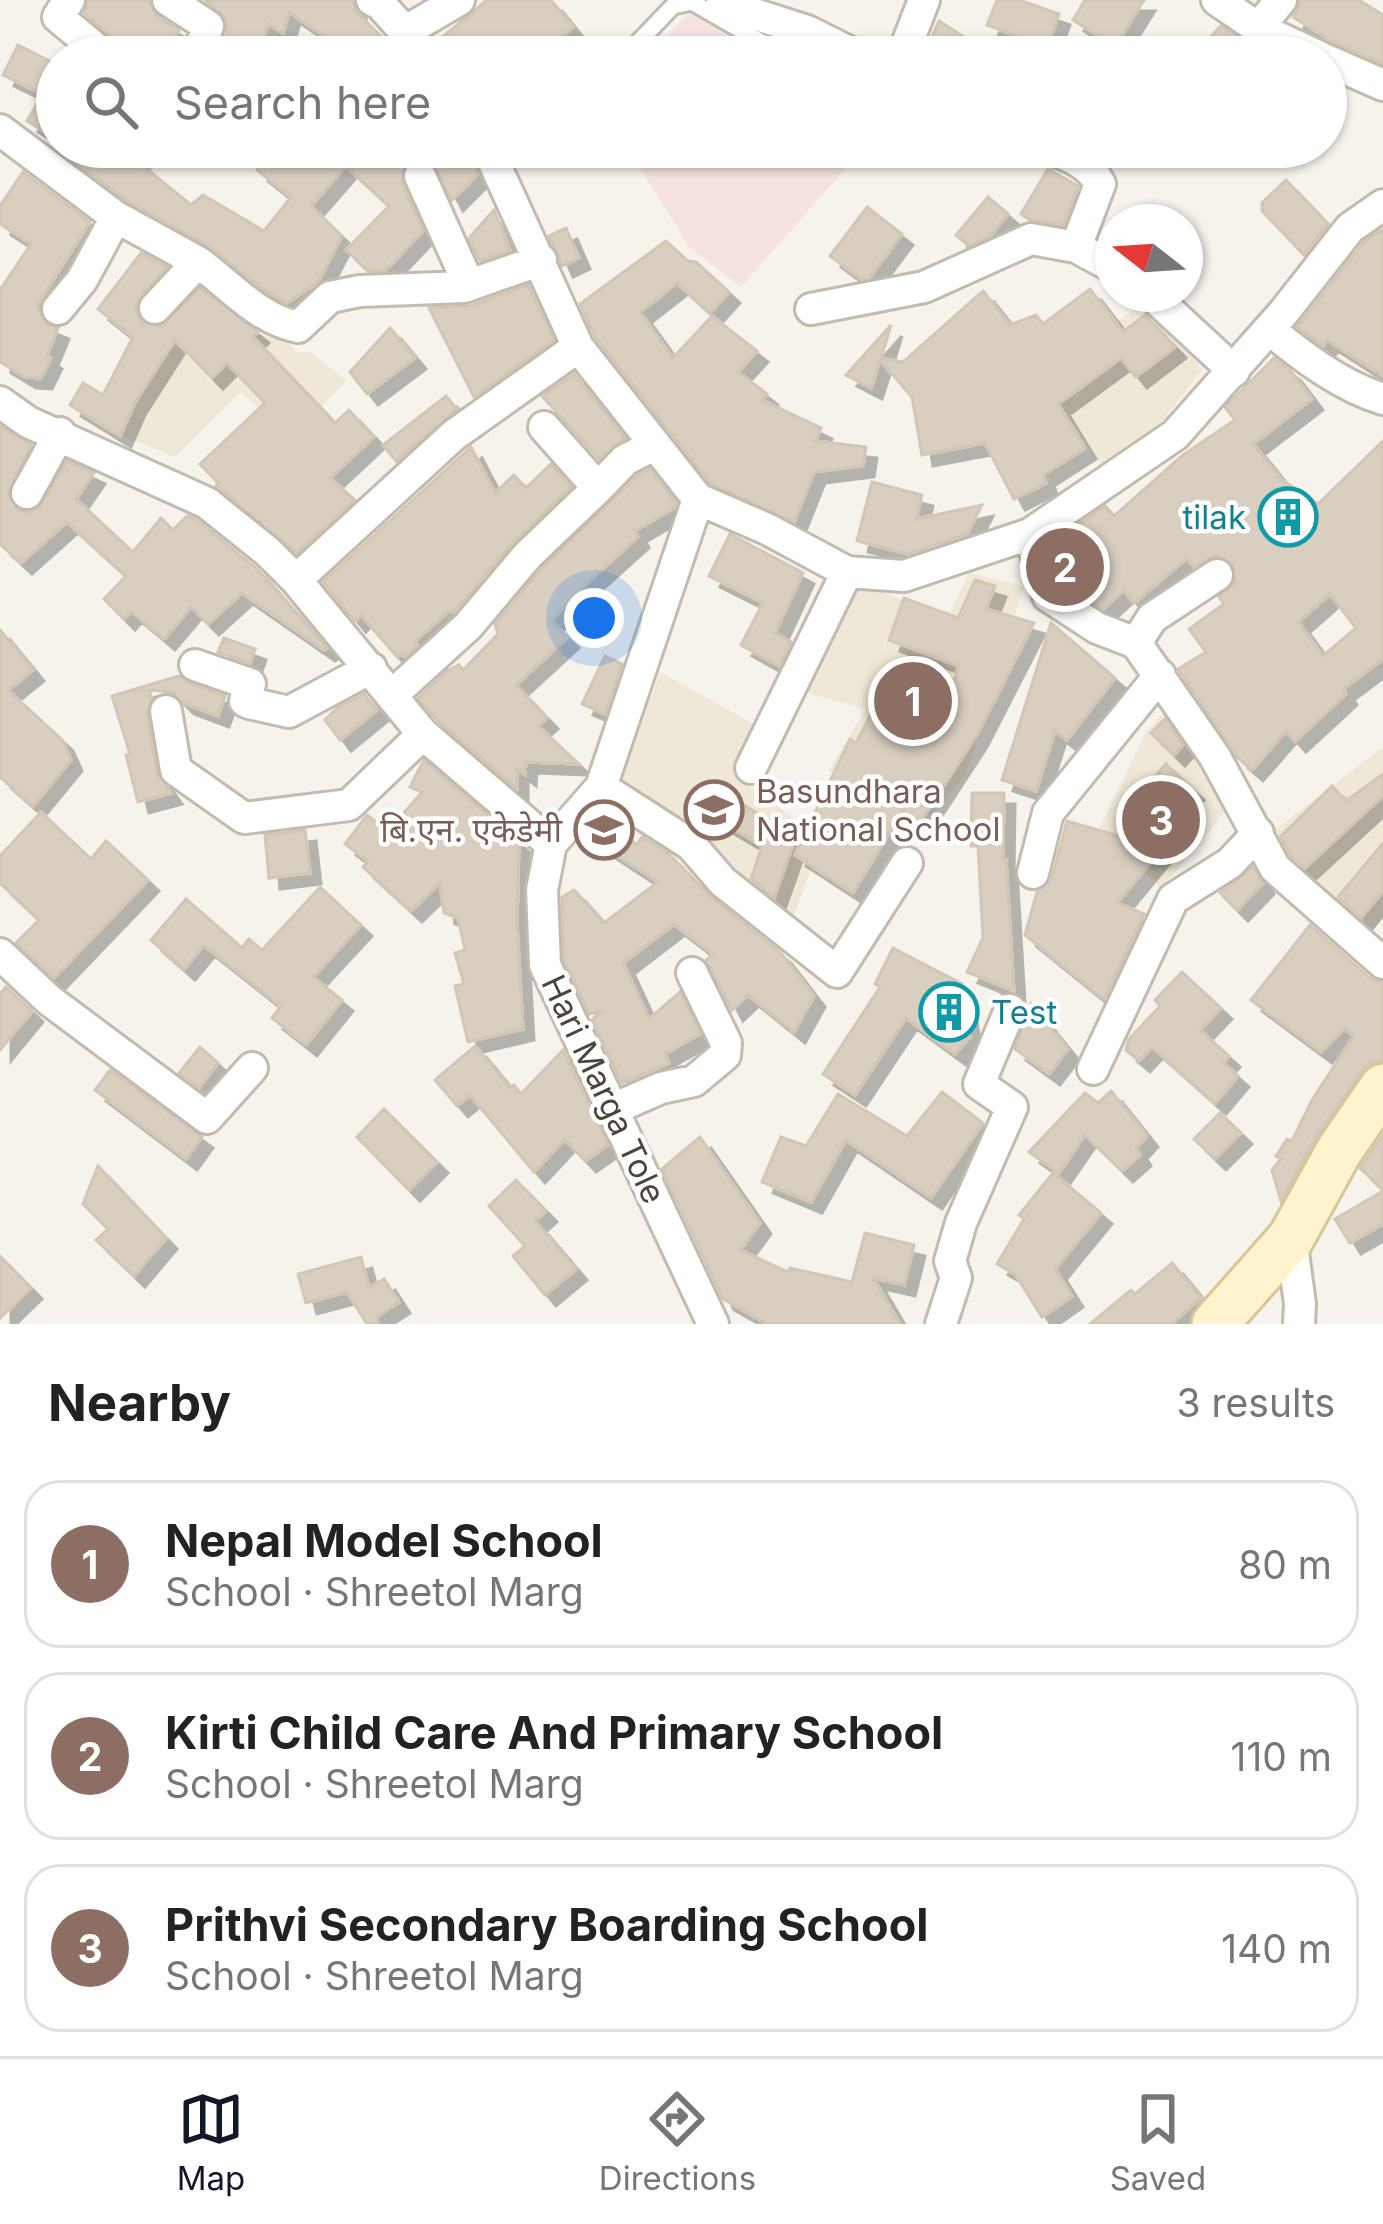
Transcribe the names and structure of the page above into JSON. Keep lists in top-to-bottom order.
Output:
{
  "streets": {
    "street": ["Hari Marga Tole"]
  },
  "places": {
    "building": ["tilak", "Test"],
    "school or university": ["Basundhara National School", "बि.एन. एकेडेमी"]
  },
  "north": "left",
  "page": {
    "search": "Search here",
    "pins": ["2", "1", "3"],
    "heading": ["Nearby", "3 results"],
    "list": [
      {
        "mark": "1",
        "name": "Nepal Model School",
        "note": "School · Shreetol Marg",
        "value": "80 m"
      },
      {
        "mark": "2",
        "name": "Kirti Child Care And Primary School",
        "note": "School · Shreetol Marg",
        "value": "110 m"
      },
      {
        "mark": "3",
        "name": "Prithvi Secondary Boarding School",
        "note": "School · Shreetol Marg",
        "value": "140 m"
      }
    ],
    "nav": ["Map", "Directions", "Saved"]
  }
}
